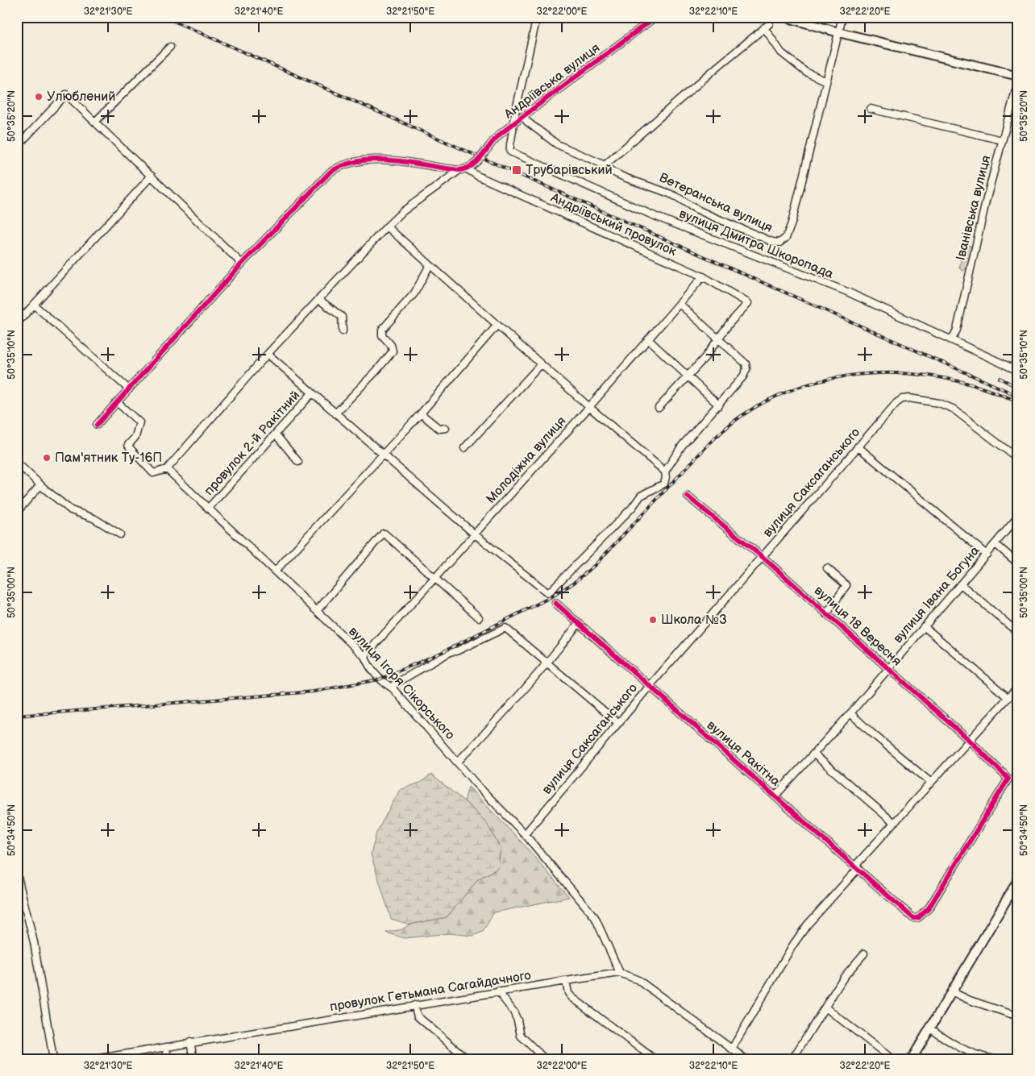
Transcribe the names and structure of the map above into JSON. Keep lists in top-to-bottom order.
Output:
{
  "streets": {
    "street": [
      "Андріївська вулиця",
      "Ветеранська вулиця",
      "Іванівська вулиця",
      "Андріївський провулок",
      "вулиця Дмитра Шкоропада",
      "провулок 2-й Ракітний",
      "Молодіжна вулиця",
      "вулиця Саксаганського",
      "вулиця Івана Богуна",
      "вулиця 18 Вересня",
      "вулиця Ігоря Сікорського",
      "вулиця Ракітна",
      "провулок Гетьмана Сагайдачного"
    ]
  },
  "crossings": [
    ["Андріївська вулиця", "Ветеранська вулиця"],
    ["Андріївська вулиця", "Андріївський провулок"],
    ["Андріївська вулиця", "вулиця Дмитра Шкоропада"],
    ["Іванівська вулиця", "вулиця Дмитра Шкоропада"],
    ["Андріївський провулок", "Молодіжна вулиця"],
    ["провулок 2-й Ракітний", "вулиця Ігоря Сікорського"],
    ["Молодіжна вулиця", "вулиця Ігоря Сікорського"],
    ["вулиця Саксаганського", "вулиця 18 Вересня"],
    ["вулиця Саксаганського", "вулиця Ігоря Сікорського"],
    ["вулиця Саксаганського", "вулиця Ракітна"],
    ["вулиця Івана Богуна", "вулиця 18 Вересня"],
    ["вулиця Івана Богуна", "вулиця Ракітна"],
    ["вулиця 18 Вересня", "вулиця Ракітна"],
    ["вулиця Ігоря Сікорського", "провулок Гетьмана Сагайдачного"]
  ],
  "places": {
    "other": ["Улюблений", "Пам'ятник Ту-16П", "Школа №3"],
    "transit": ["Трубарівський"]
  },
  "coordinates": [
    "32°21'30\"E",
    "32°21'40\"E",
    "32°21'50\"E",
    "32°22'00\"E",
    "32°22'10\"E",
    "32°22'20\"E",
    "50°35'20\"N",
    "50°35'10\"N",
    "50°35'00\"N",
    "50°34'50\"N"
  ]
}
